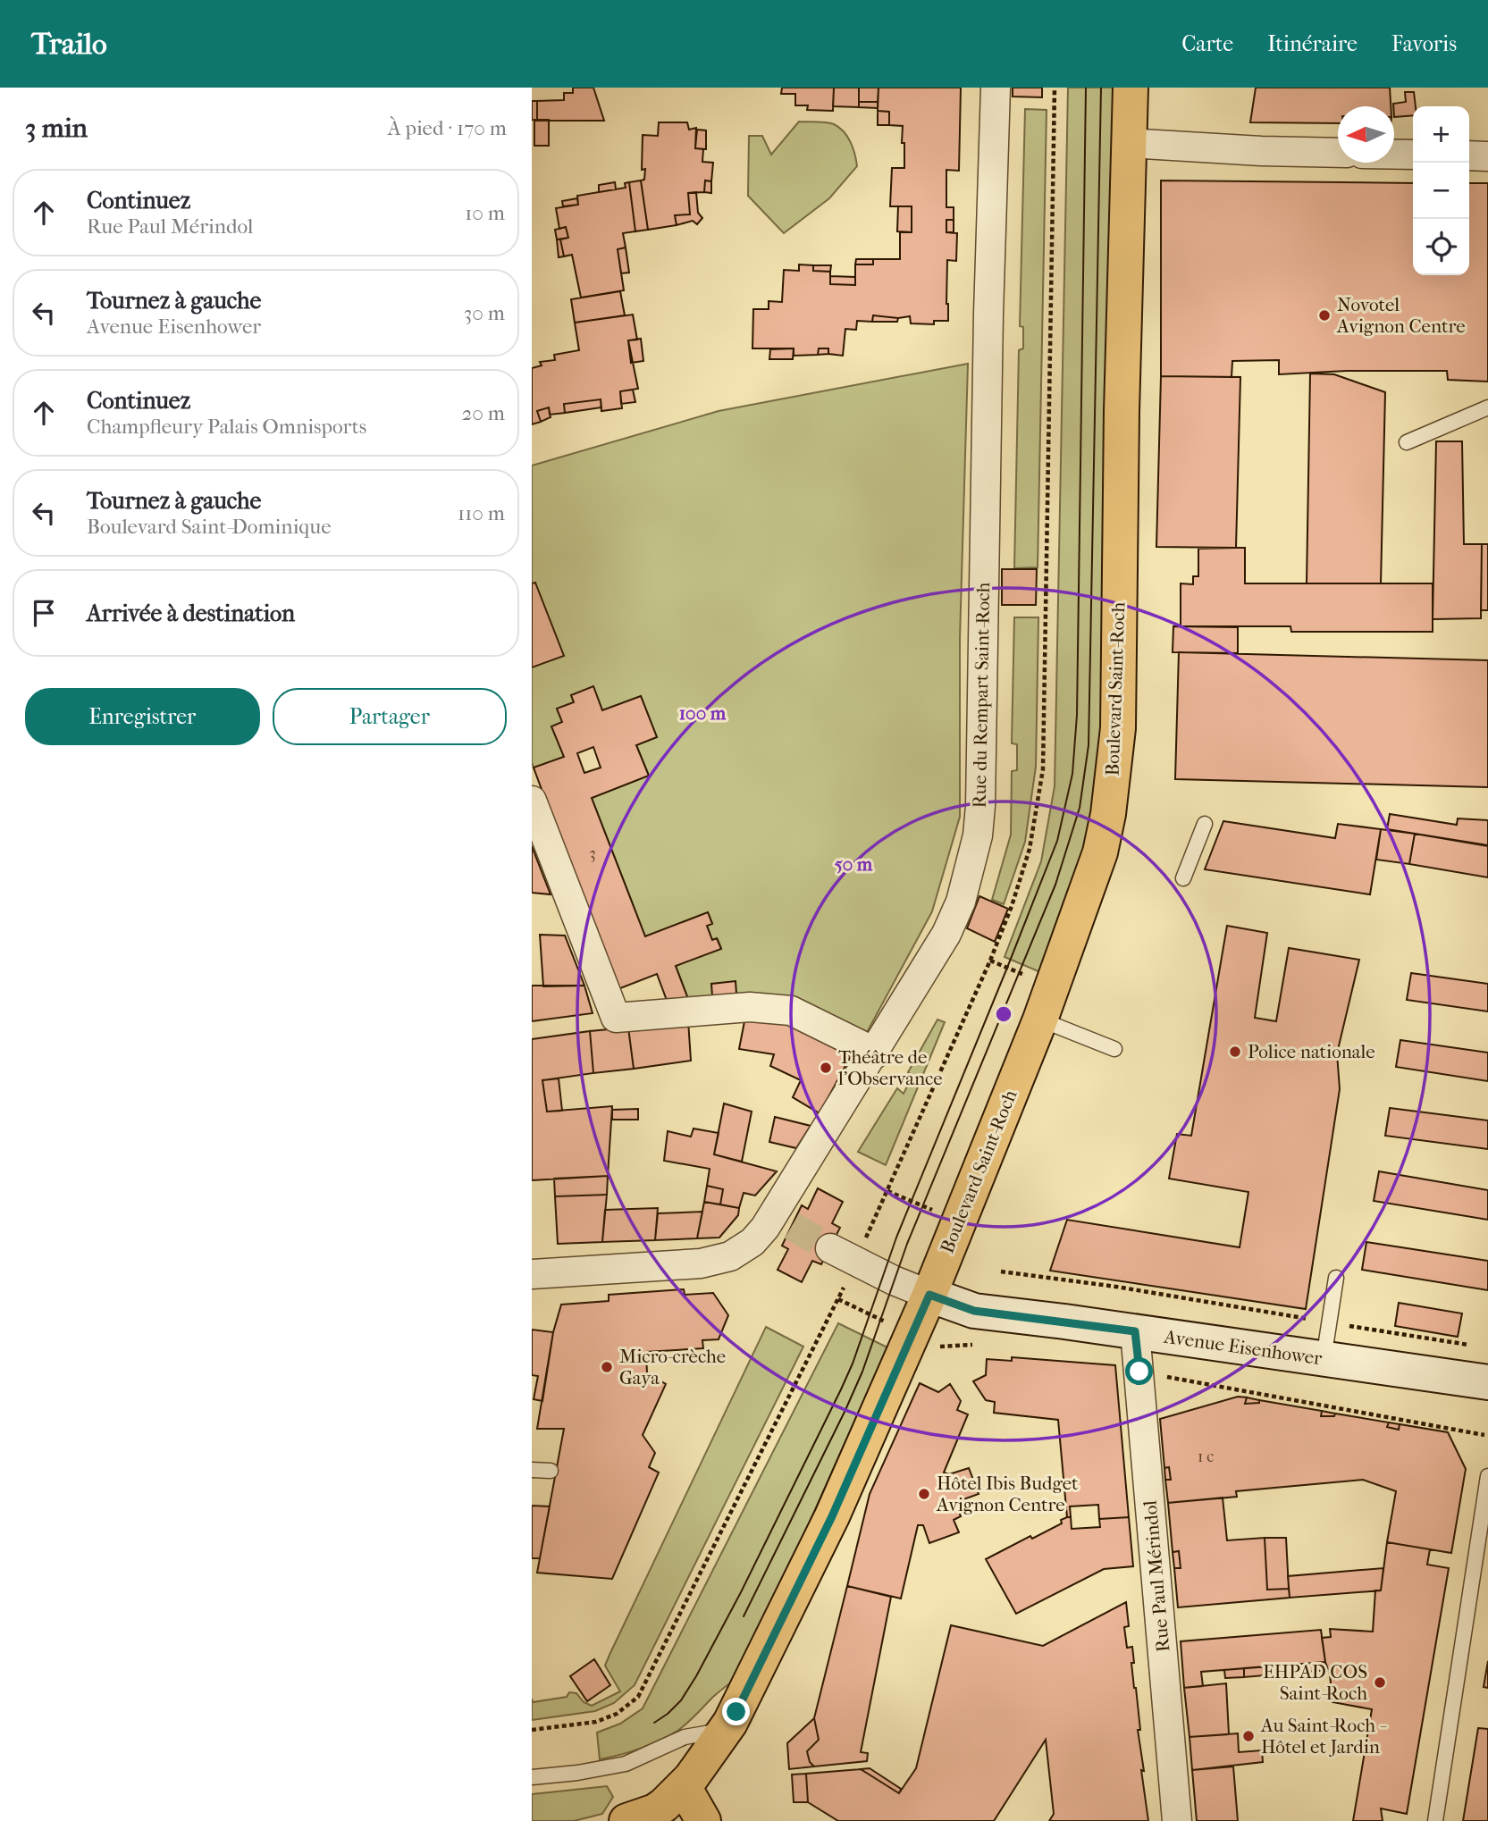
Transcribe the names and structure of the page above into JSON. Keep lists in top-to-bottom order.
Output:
{
  "streets": {
    "main road": ["Boulevard Saint-Roch", "Avenue Eisenhower"],
    "street": ["Rue du Rempart Saint-Roch", "Rue Paul Mérindol"]
  },
  "crossings": [
    ["Boulevard Saint-Roch", "Avenue Eisenhower"],
    ["Avenue Eisenhower", "Rue Paul Mérindol"]
  ],
  "places": [
    "Novotel Avignon Centre",
    "Police nationale",
    "Théâtre de l'Observance",
    "Micro-crèche Gaya",
    "Hôtel Ibis Budget Avignon Centre",
    "EHPAD COS Saint-Roch",
    "Au Saint-Roch - Hôtel et Jardin"
  ],
  "house_numbers": ["3", "1 c"],
  "north": "left",
  "page": {
    "header": "Trailo",
    "nav": ["Carte", "Itinéraire", "Favoris"],
    "heading": ["3 min", "À pied · 170 m"],
    "map_buttons": ["+", "−"],
    "list": [
      ["Continuez", "Rue Paul Mérindol", "10 m"],
      ["Tournez à gauche", "Avenue Eisenhower", "30 m"],
      ["Continuez", "Champfleury Palais Omnisports", "20 m"],
      ["Tournez à gauche", "Boulevard Saint-Dominique", "110 m"],
      "Arrivée à destination"
    ],
    "buttons": ["Enregistrer", "Partager"]
  },
  "rings": ["100 m", "50 m"]
}
